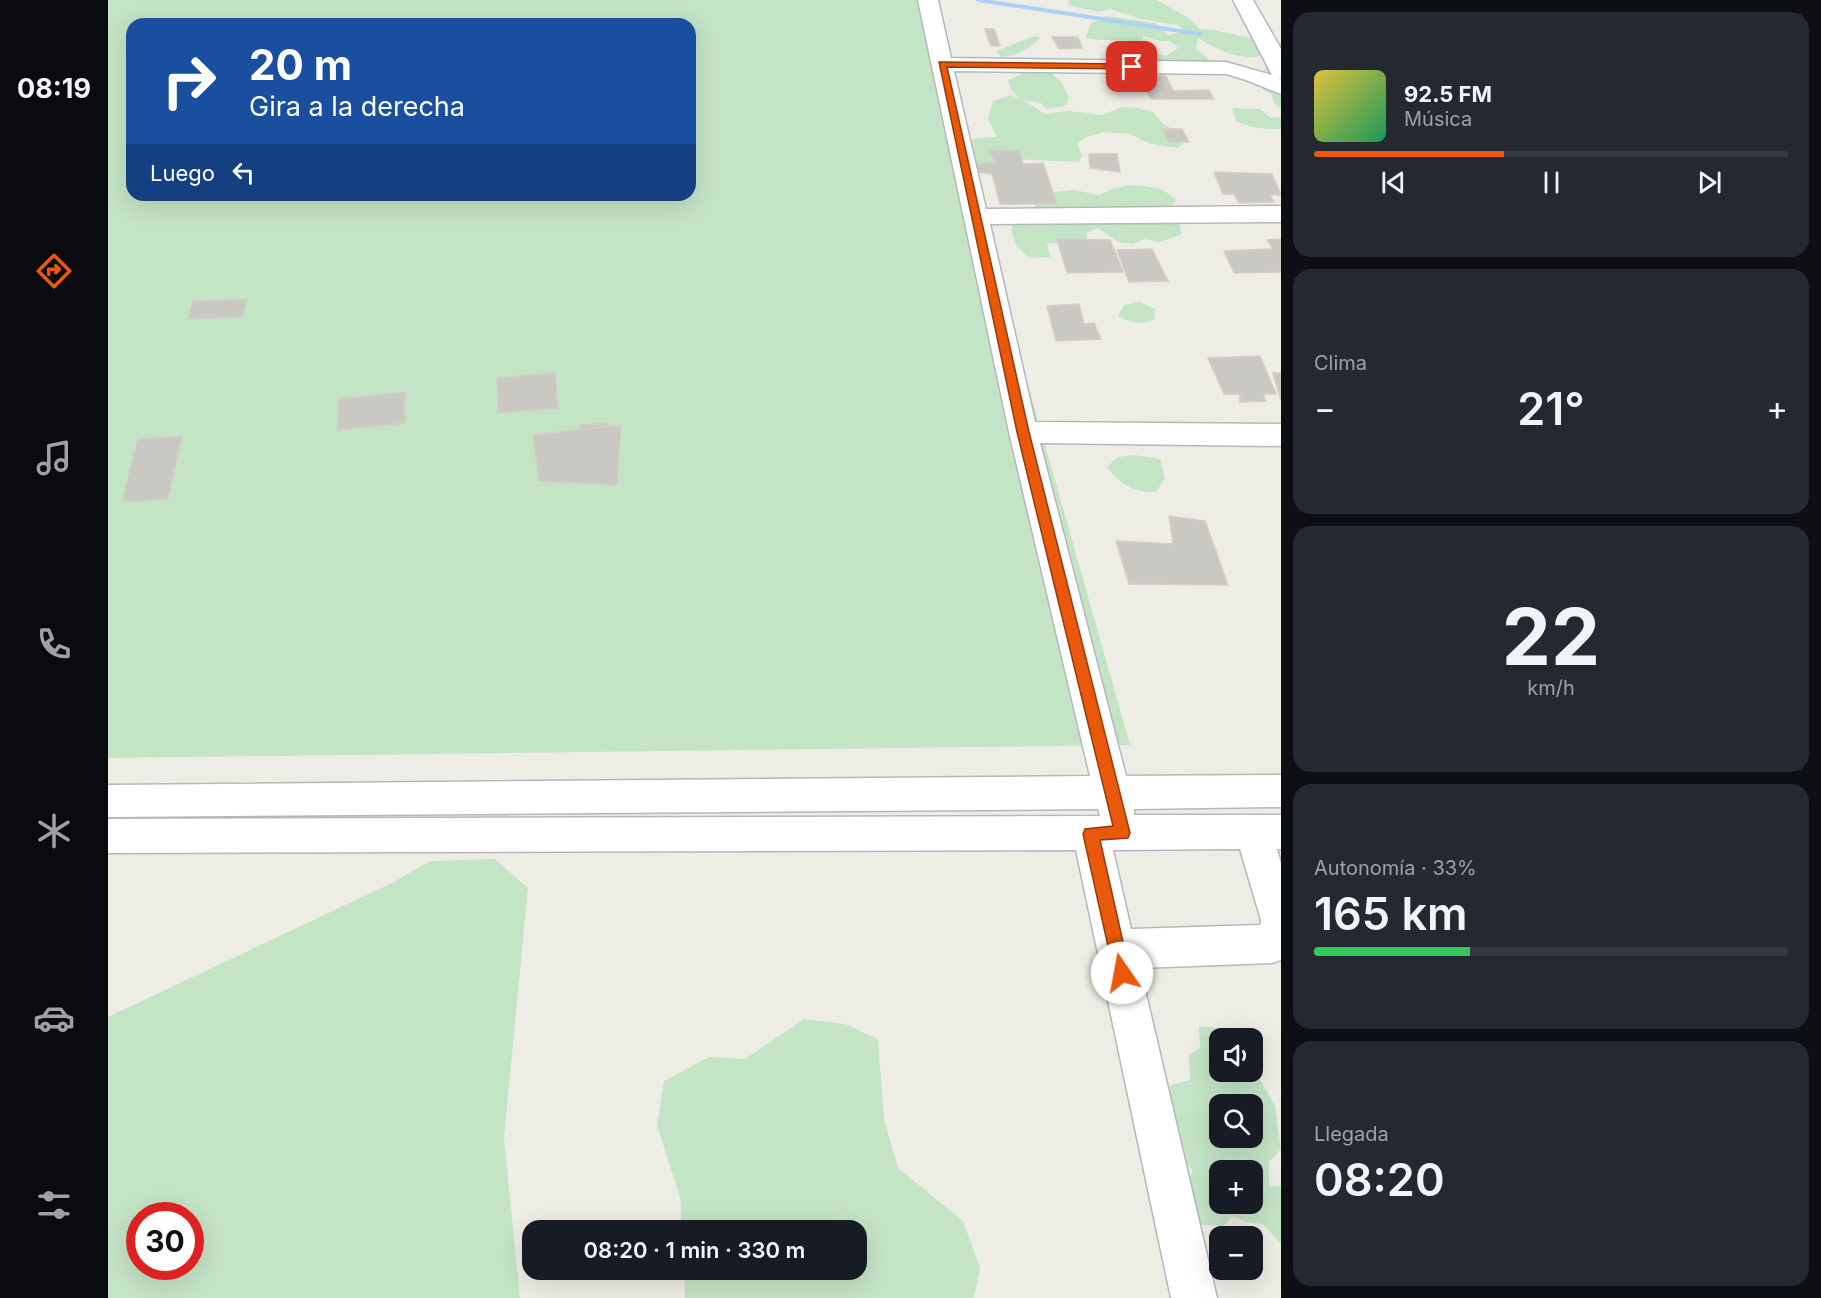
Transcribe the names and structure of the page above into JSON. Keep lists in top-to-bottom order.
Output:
{
  "page": {
    "tabs": "08:19",
    "turn": ["20 m", "Gira a la derecha"],
    "song": ["92.5 FM", "Música"],
    "then": "Luego",
    "tile": [
      "Clima",
      ["22", "km/h"],
      ["Autonomía · 33%", "165 km"],
      ["Llegada", "08:20"]
    ],
    "heat": ["−", "21°", "+"],
    "map_buttons": ["+", "−"],
    "limit": "30",
    "trip": "08:20 · 1 min · 330 m"
  }
}
